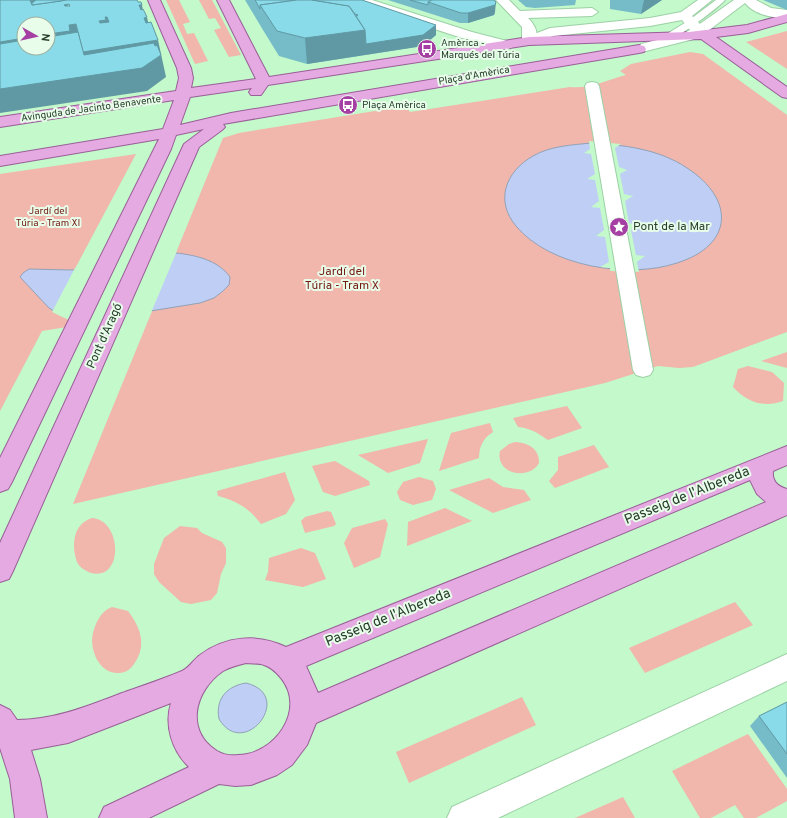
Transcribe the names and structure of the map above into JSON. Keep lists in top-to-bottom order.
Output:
{
  "streets": {
    "main road": [
      "Plaça d'Amèrica",
      "Avinguda de Jacinto Benavente",
      "Pont d'Aragó",
      "Passeig de l'Albereda"
    ]
  },
  "crossings": [
    ["Plaça d'Amèrica", "Pont d'Aragó"]
  ],
  "parks": ["Jardí del Túria - Tram XI", "Jardí del Túria - Tram X"],
  "places": {
    "bus stop": ["Amèrica - Marqués del Túria", "Plaça Amèrica"],
    "place": ["Pont de la Mar"]
  },
  "north": "right"
}
